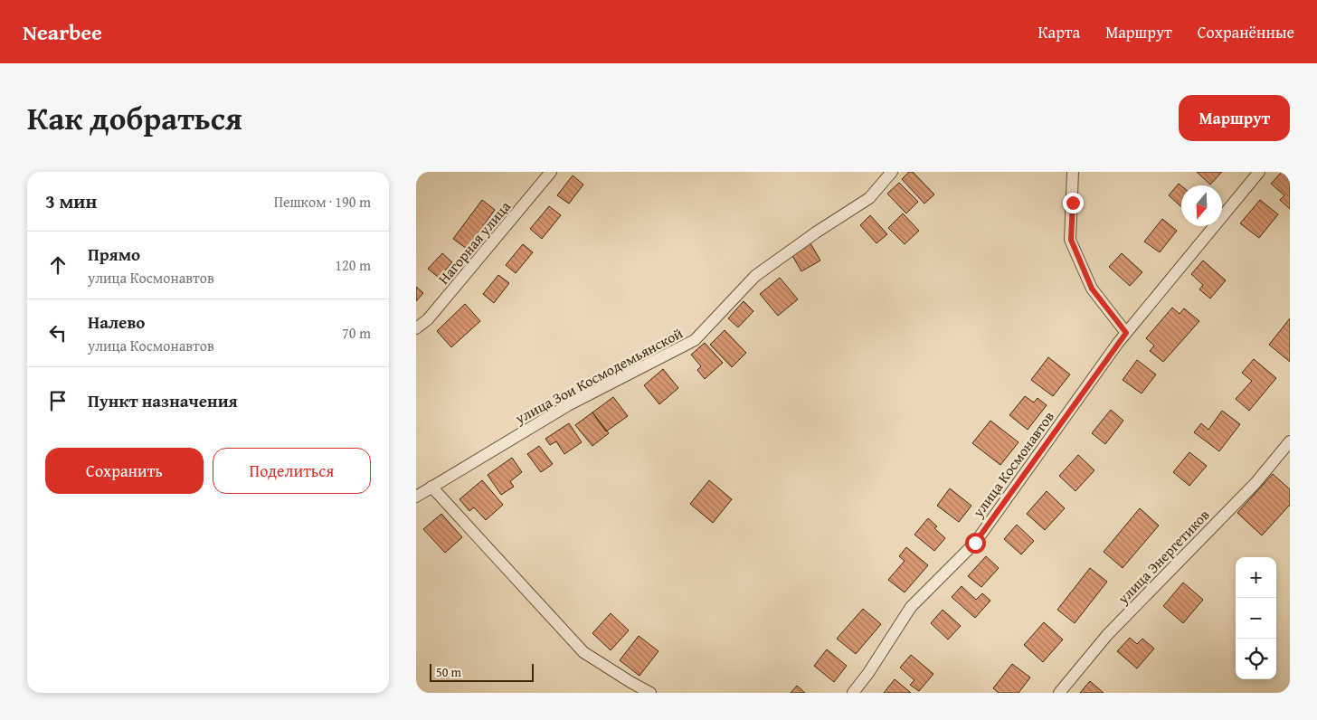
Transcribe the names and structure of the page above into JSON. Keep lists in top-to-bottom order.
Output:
{
  "streets": {
    "street": [
      "Нагорная улица",
      "улица Зои Космодемьянской",
      "улица Космонавтов",
      "улица Энергетиков"
    ]
  },
  "scale_bar": "50 m",
  "north": "bottom",
  "page": {
    "header": "Nearbee",
    "nav": ["Карта", "Маршрут", "Сохранённые"],
    "title": "Как добраться",
    "buttons": [
      "Маршрут",
      ["Сохранить", "Поделиться"]
    ],
    "heading": ["3 мин", "Пешком · 190 m"],
    "list": [
      ["Прямо", "улица Космонавтов", "120 m"],
      ["Налево", "улица Космонавтов", "70 m"],
      "Пункт назначения"
    ],
    "map_buttons": ["+", "−"],
    "scale": "50 m"
  }
}
